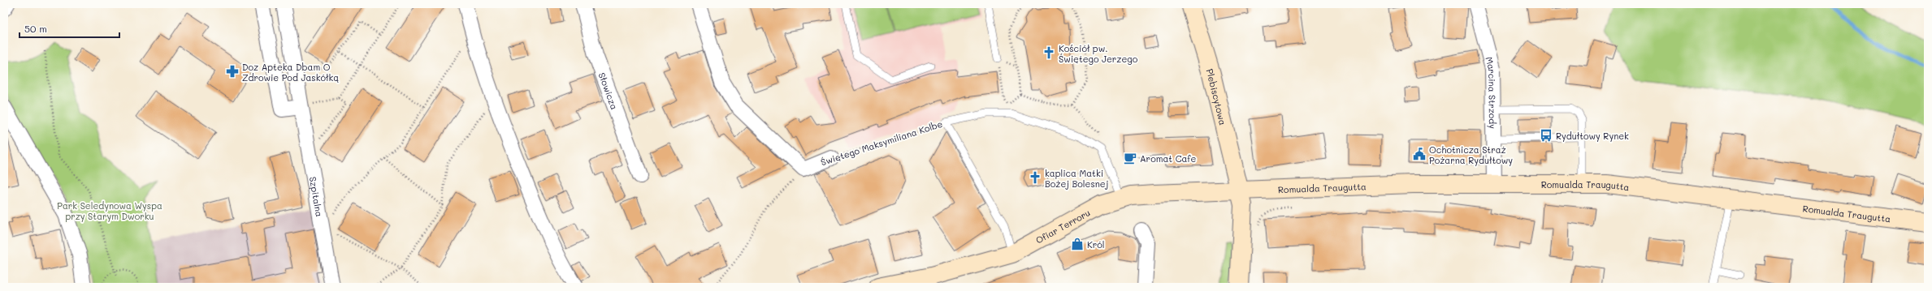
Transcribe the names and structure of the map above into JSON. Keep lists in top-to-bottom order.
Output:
{
  "streets": {
    "street": [
      "Słowicza",
      "Marcina Strzody",
      "Plebiscytowa",
      "Świętego Maksymiliana Kolbe",
      "Romualda Traugutta",
      "Szpitalna",
      "Ofiar Terroru"
    ]
  },
  "crossings": [
    ["Marcina Strzody", "Romualda Traugutta"],
    ["Plebiscytowa", "Romualda Traugutta"],
    ["Plebiscytowa", "Ofiar Terroru"],
    ["Romualda Traugutta", "Ofiar Terroru"]
  ],
  "parks": ["Park Seledynowa Wyspa przy Starym Dworku"],
  "places": {
    "church": ["Kościół pw. Świętego Jerzego", "kaplica Matki Bożej Bolesnej"],
    "pharmacy": ["Doz Apteka Dbam O Zdrowie Pod Jaskółką"],
    "bus stop": ["Rydułtowy Rynek"],
    "public building": ["Ochotnicza Straż Pożarna Rydułtowy"],
    "cafe": ["Aromat Cafe"],
    "shop": ["Król"]
  },
  "scale_bar": "50 m"
}
